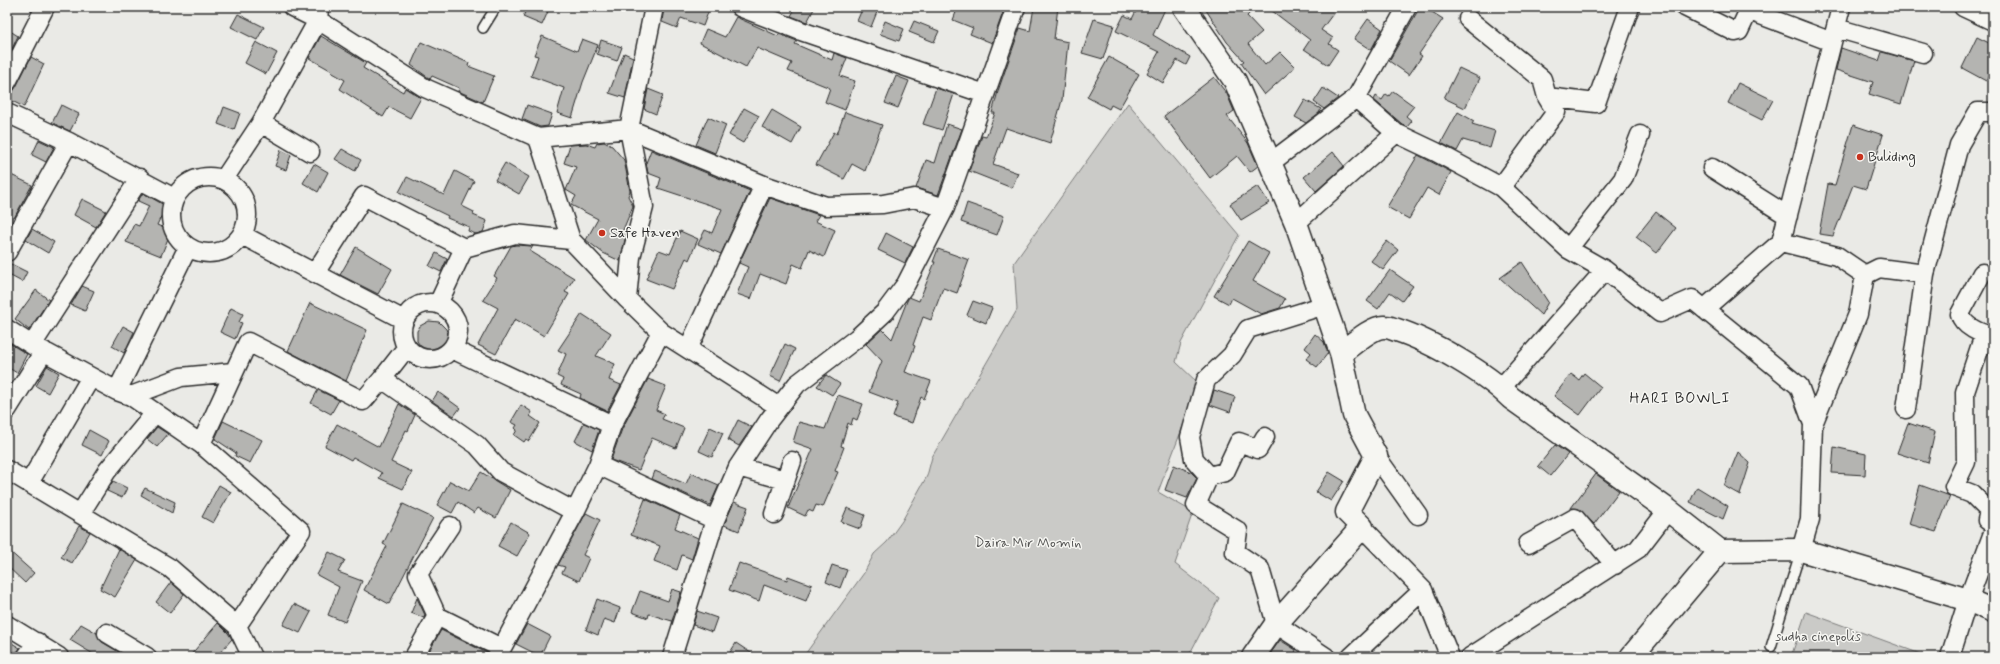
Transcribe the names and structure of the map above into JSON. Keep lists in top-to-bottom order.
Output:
{
  "districts": ["HARI BOWLI"],
  "parks": ["Daira Mir Momin", "sudha cinepolis"],
  "places": ["Buliding", "Safe Haven"]
}
